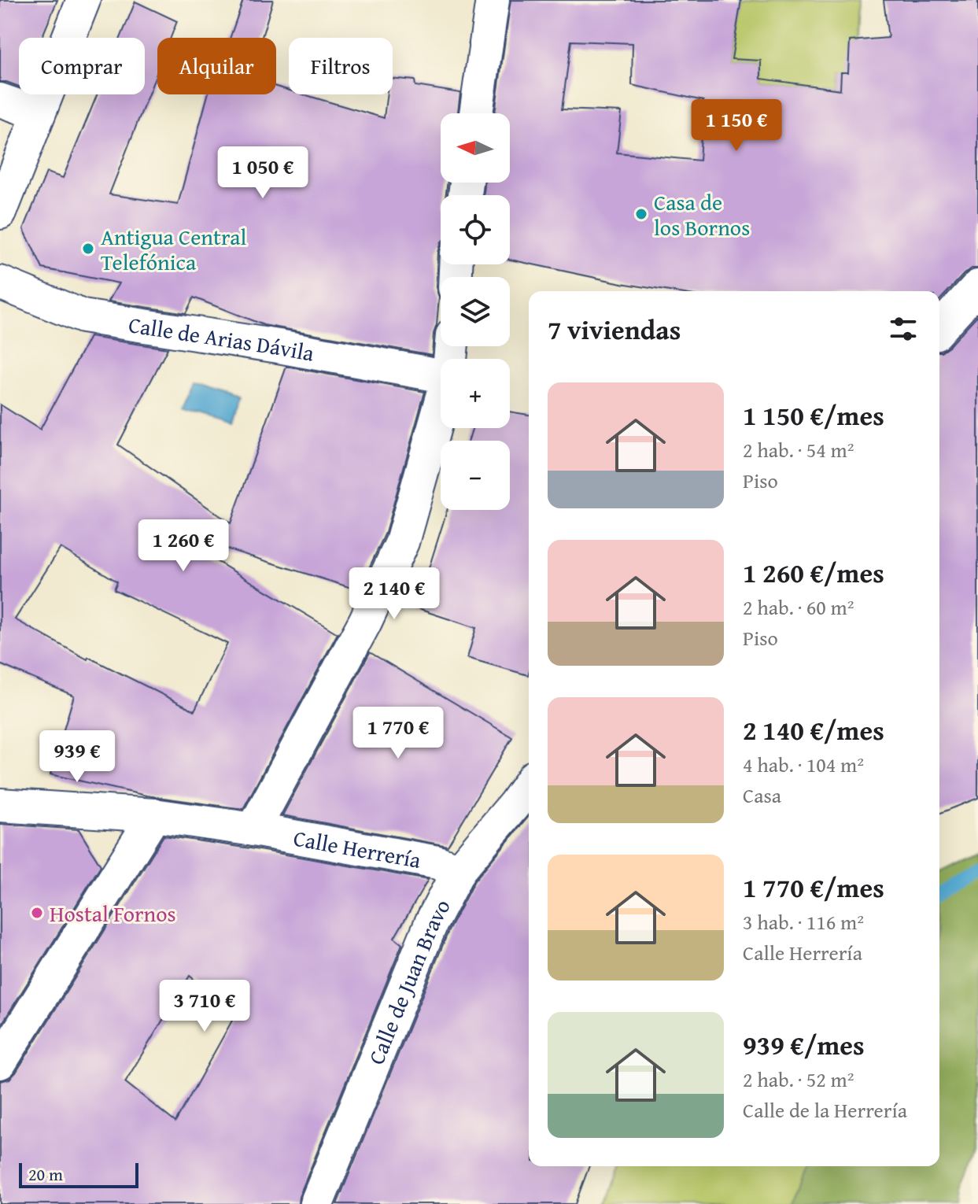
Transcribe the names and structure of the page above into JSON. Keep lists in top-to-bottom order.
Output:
{
  "streets": {
    "street": ["Calle de Arias Dávila", "Calle Herrería", "Calle de Juan Bravo"]
  },
  "crossings": [
    ["Calle Herrería", "Calle de Juan Bravo"]
  ],
  "places": ["Casa de los Bornos", "Antigua Central Telefónica", "Hostal Fornos"],
  "scale_bar": "20 m",
  "north": "left",
  "page": {
    "chip": ["Comprar", "Alquilar", "Filtros"],
    "price": [
      "1 150 €",
      "1 050 €",
      "1 260 €",
      "2 140 €",
      "1 770 €",
      "939 €",
      "3 710 €"
    ],
    "map_buttons": ["+", "−"],
    "heading": "7 viviendas",
    "list": [
      {
        "name": "1 150 €/mes",
        "note": "2 hab. · 54 m² · Piso"
      },
      {
        "name": "1 260 €/mes",
        "note": "2 hab. · 60 m² · Piso"
      },
      {
        "name": "2 140 €/mes",
        "note": "4 hab. · 104 m² · Casa"
      },
      {
        "name": "1 770 €/mes",
        "note": "3 hab. · 116 m² · Calle Herrería"
      },
      {
        "name": "939 €/mes",
        "note": "2 hab. · 52 m² · Calle de la Herrería"
      }
    ],
    "scale": "20 m"
  }
}
